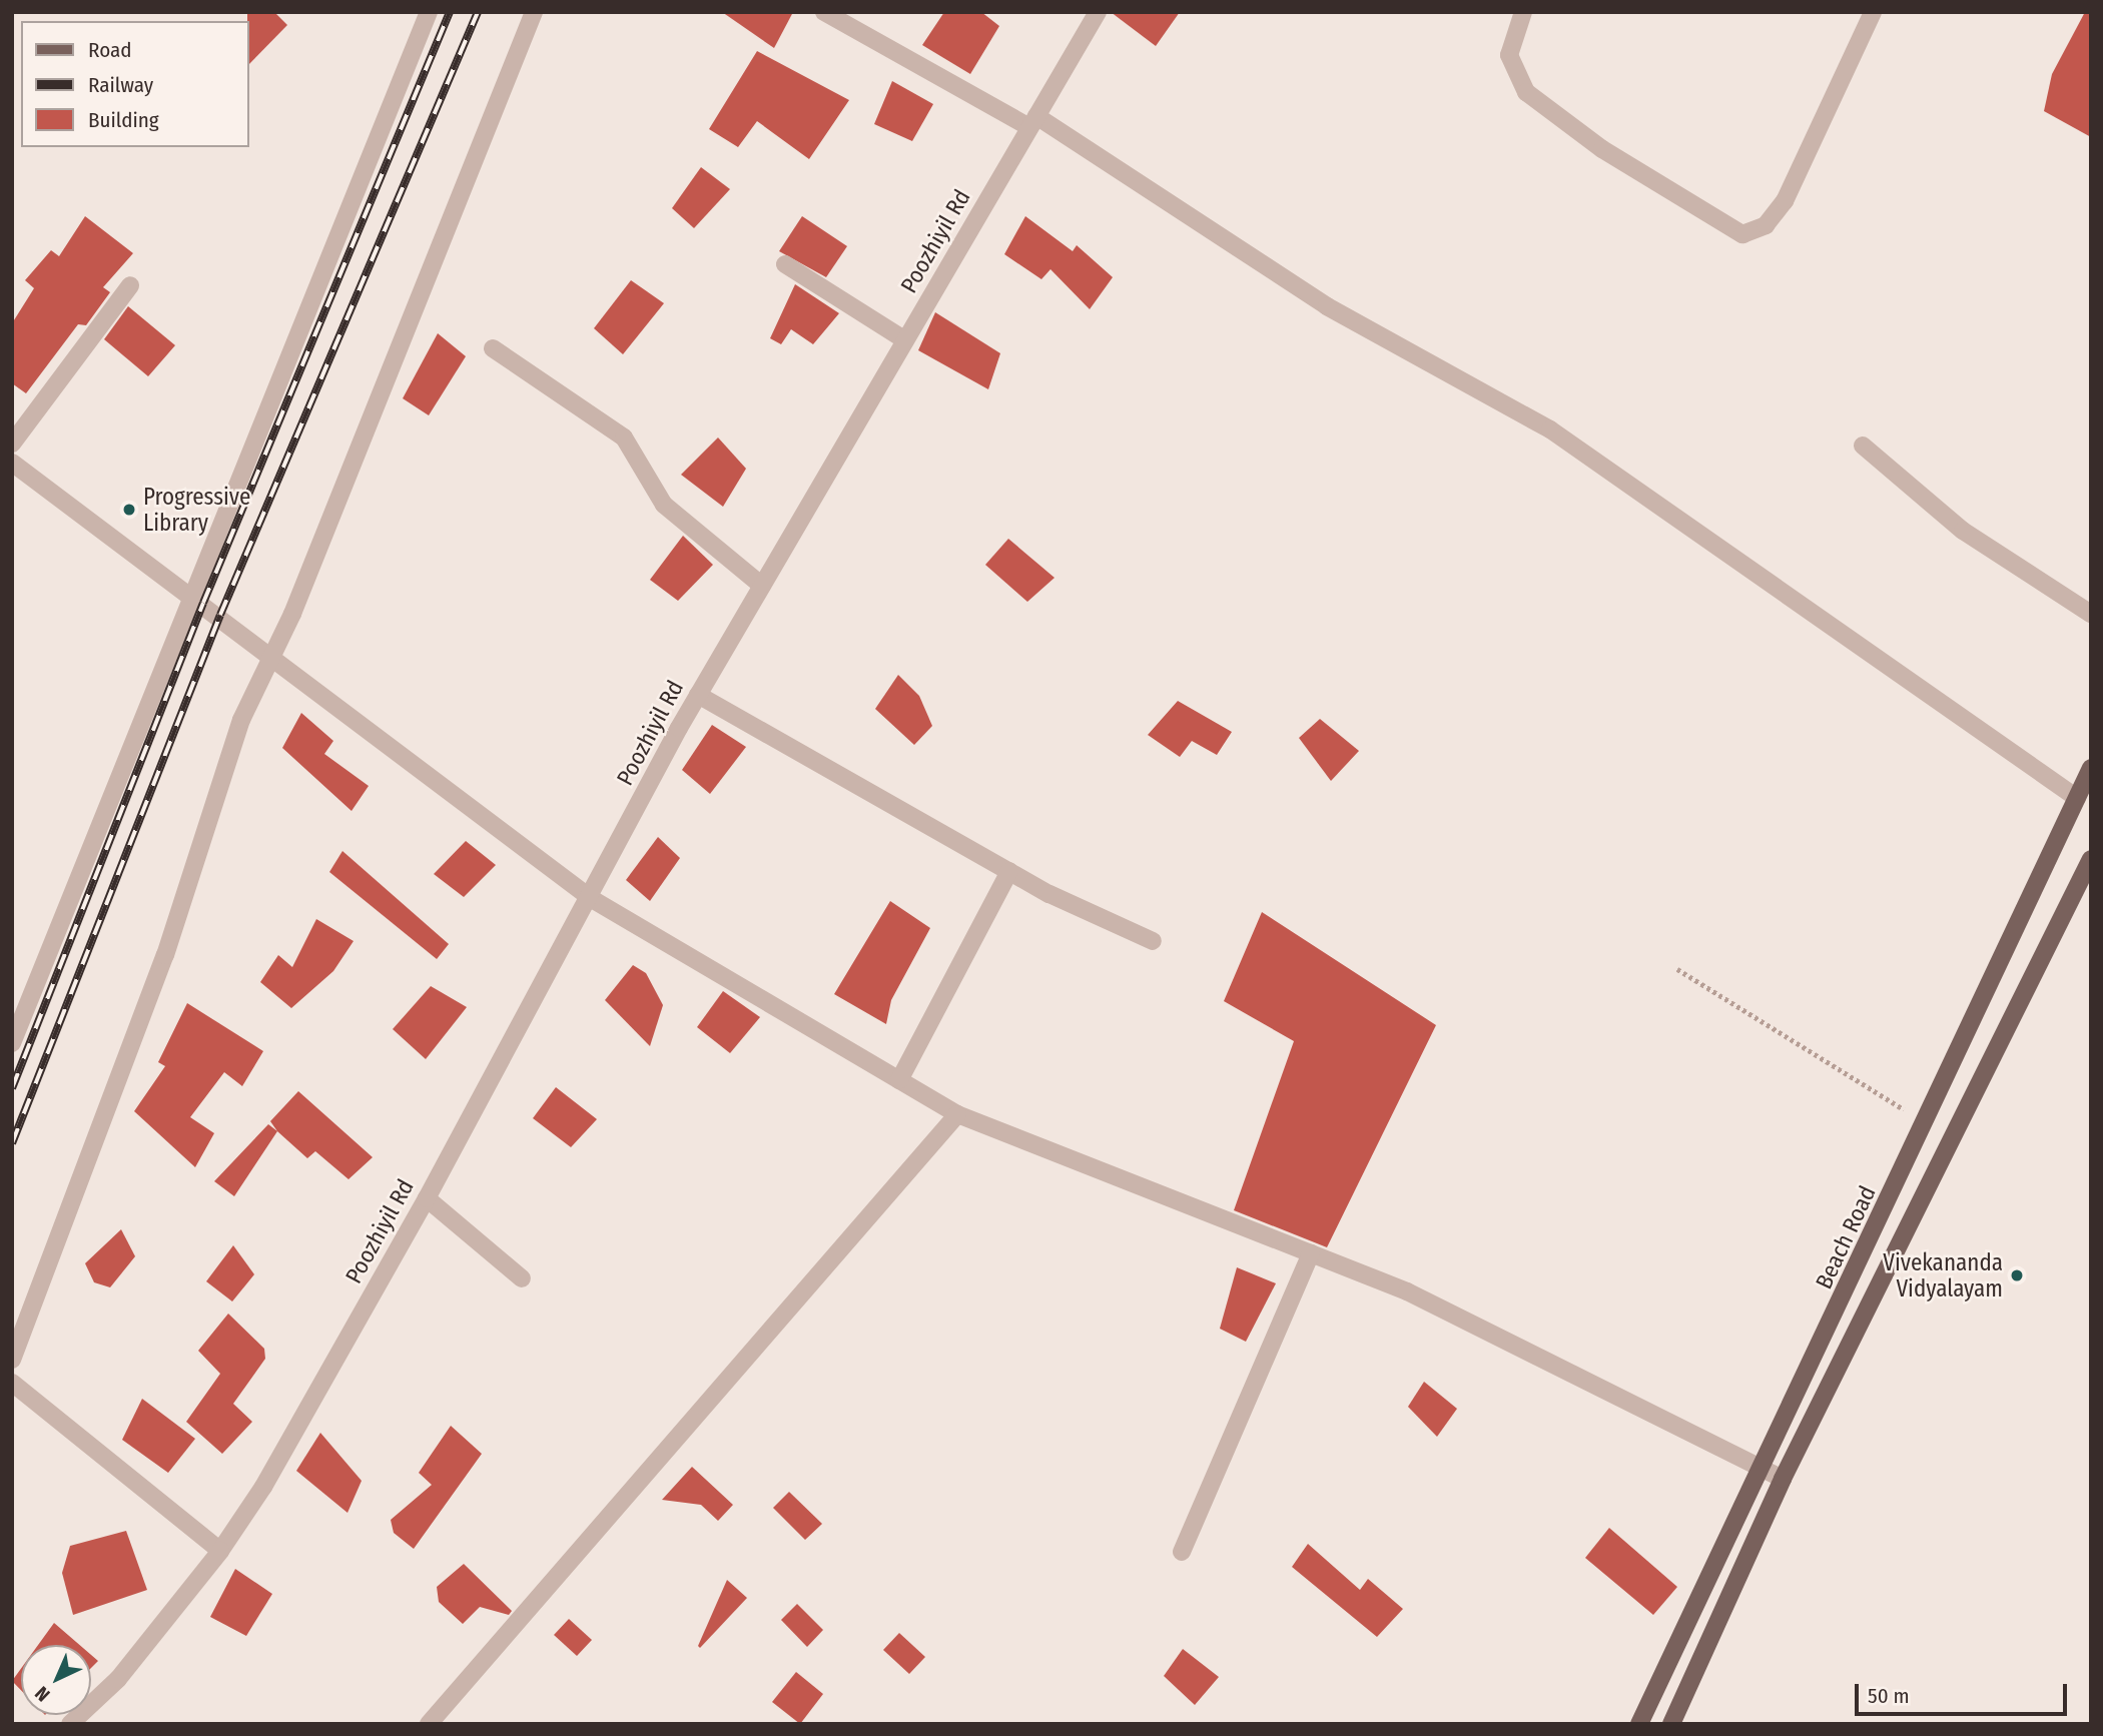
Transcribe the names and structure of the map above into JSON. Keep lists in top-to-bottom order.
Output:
{
  "streets": {
    "main road": ["Beach Road"],
    "street": ["Poozhiyil Rd"]
  },
  "places": ["Progressive Library", "Vivekananda Vidyalayam"],
  "legend": ["Road", "Railway", "Building"],
  "scale_bar": "50 m",
  "north": "bottom left"
}
